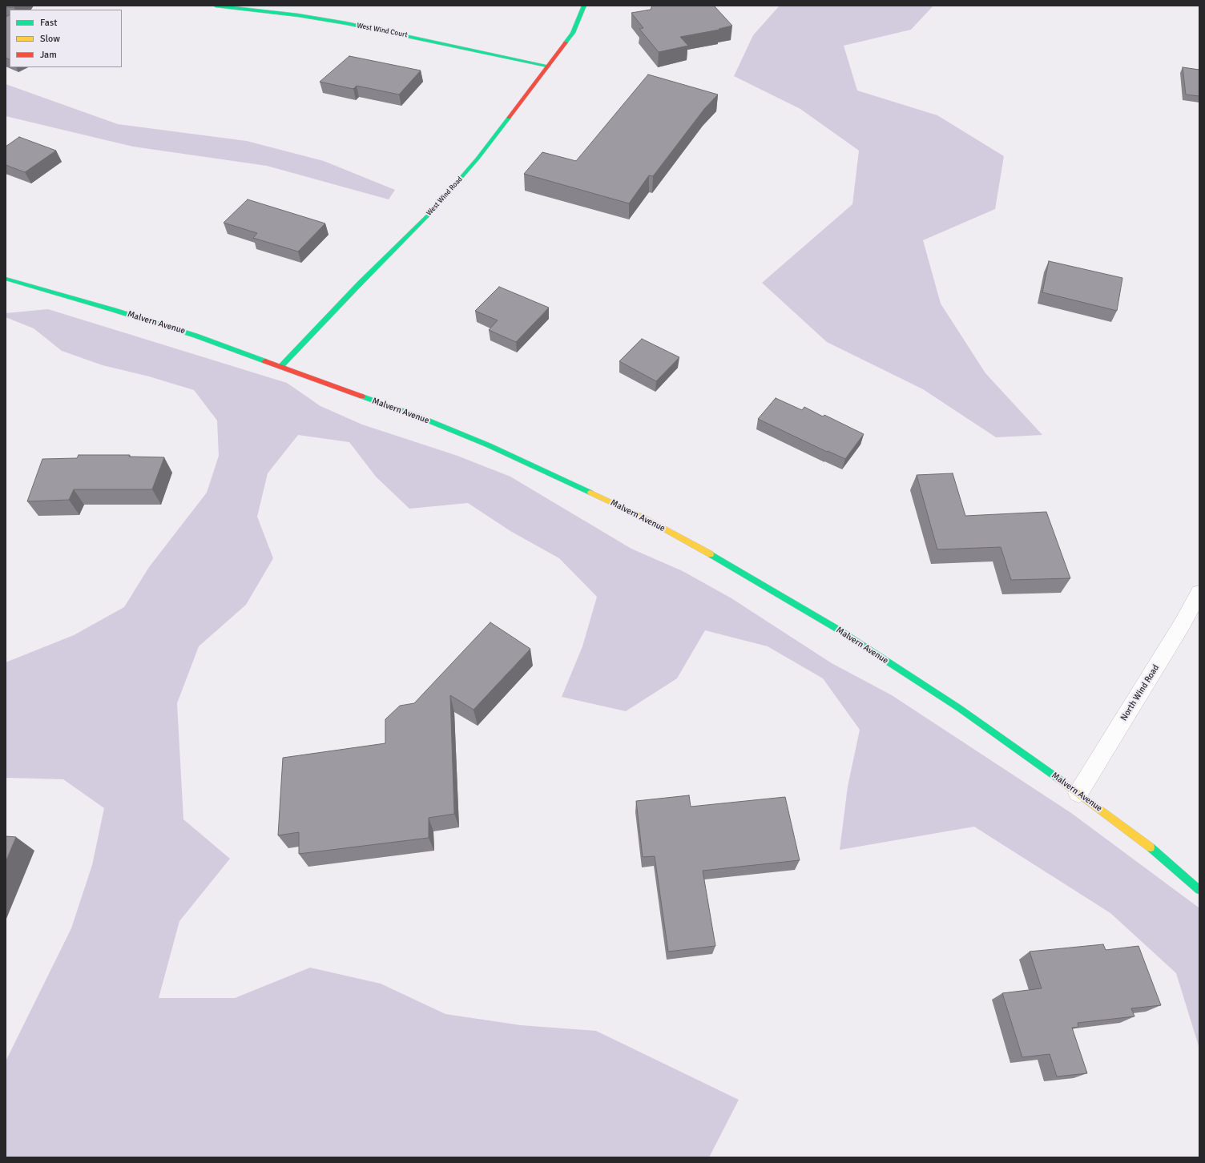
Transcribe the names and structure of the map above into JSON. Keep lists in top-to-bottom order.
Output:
{
  "streets": {
    "street": [
      "West Wind Court",
      "West Wind Road",
      "Malvern Avenue",
      "North Wind Road"
    ]
  },
  "crossings": [
    ["West Wind Court", "West Wind Road"],
    ["West Wind Road", "Malvern Avenue"],
    ["Malvern Avenue", "North Wind Road"]
  ],
  "legend": ["Fast", "Slow", "Jam"]
}
